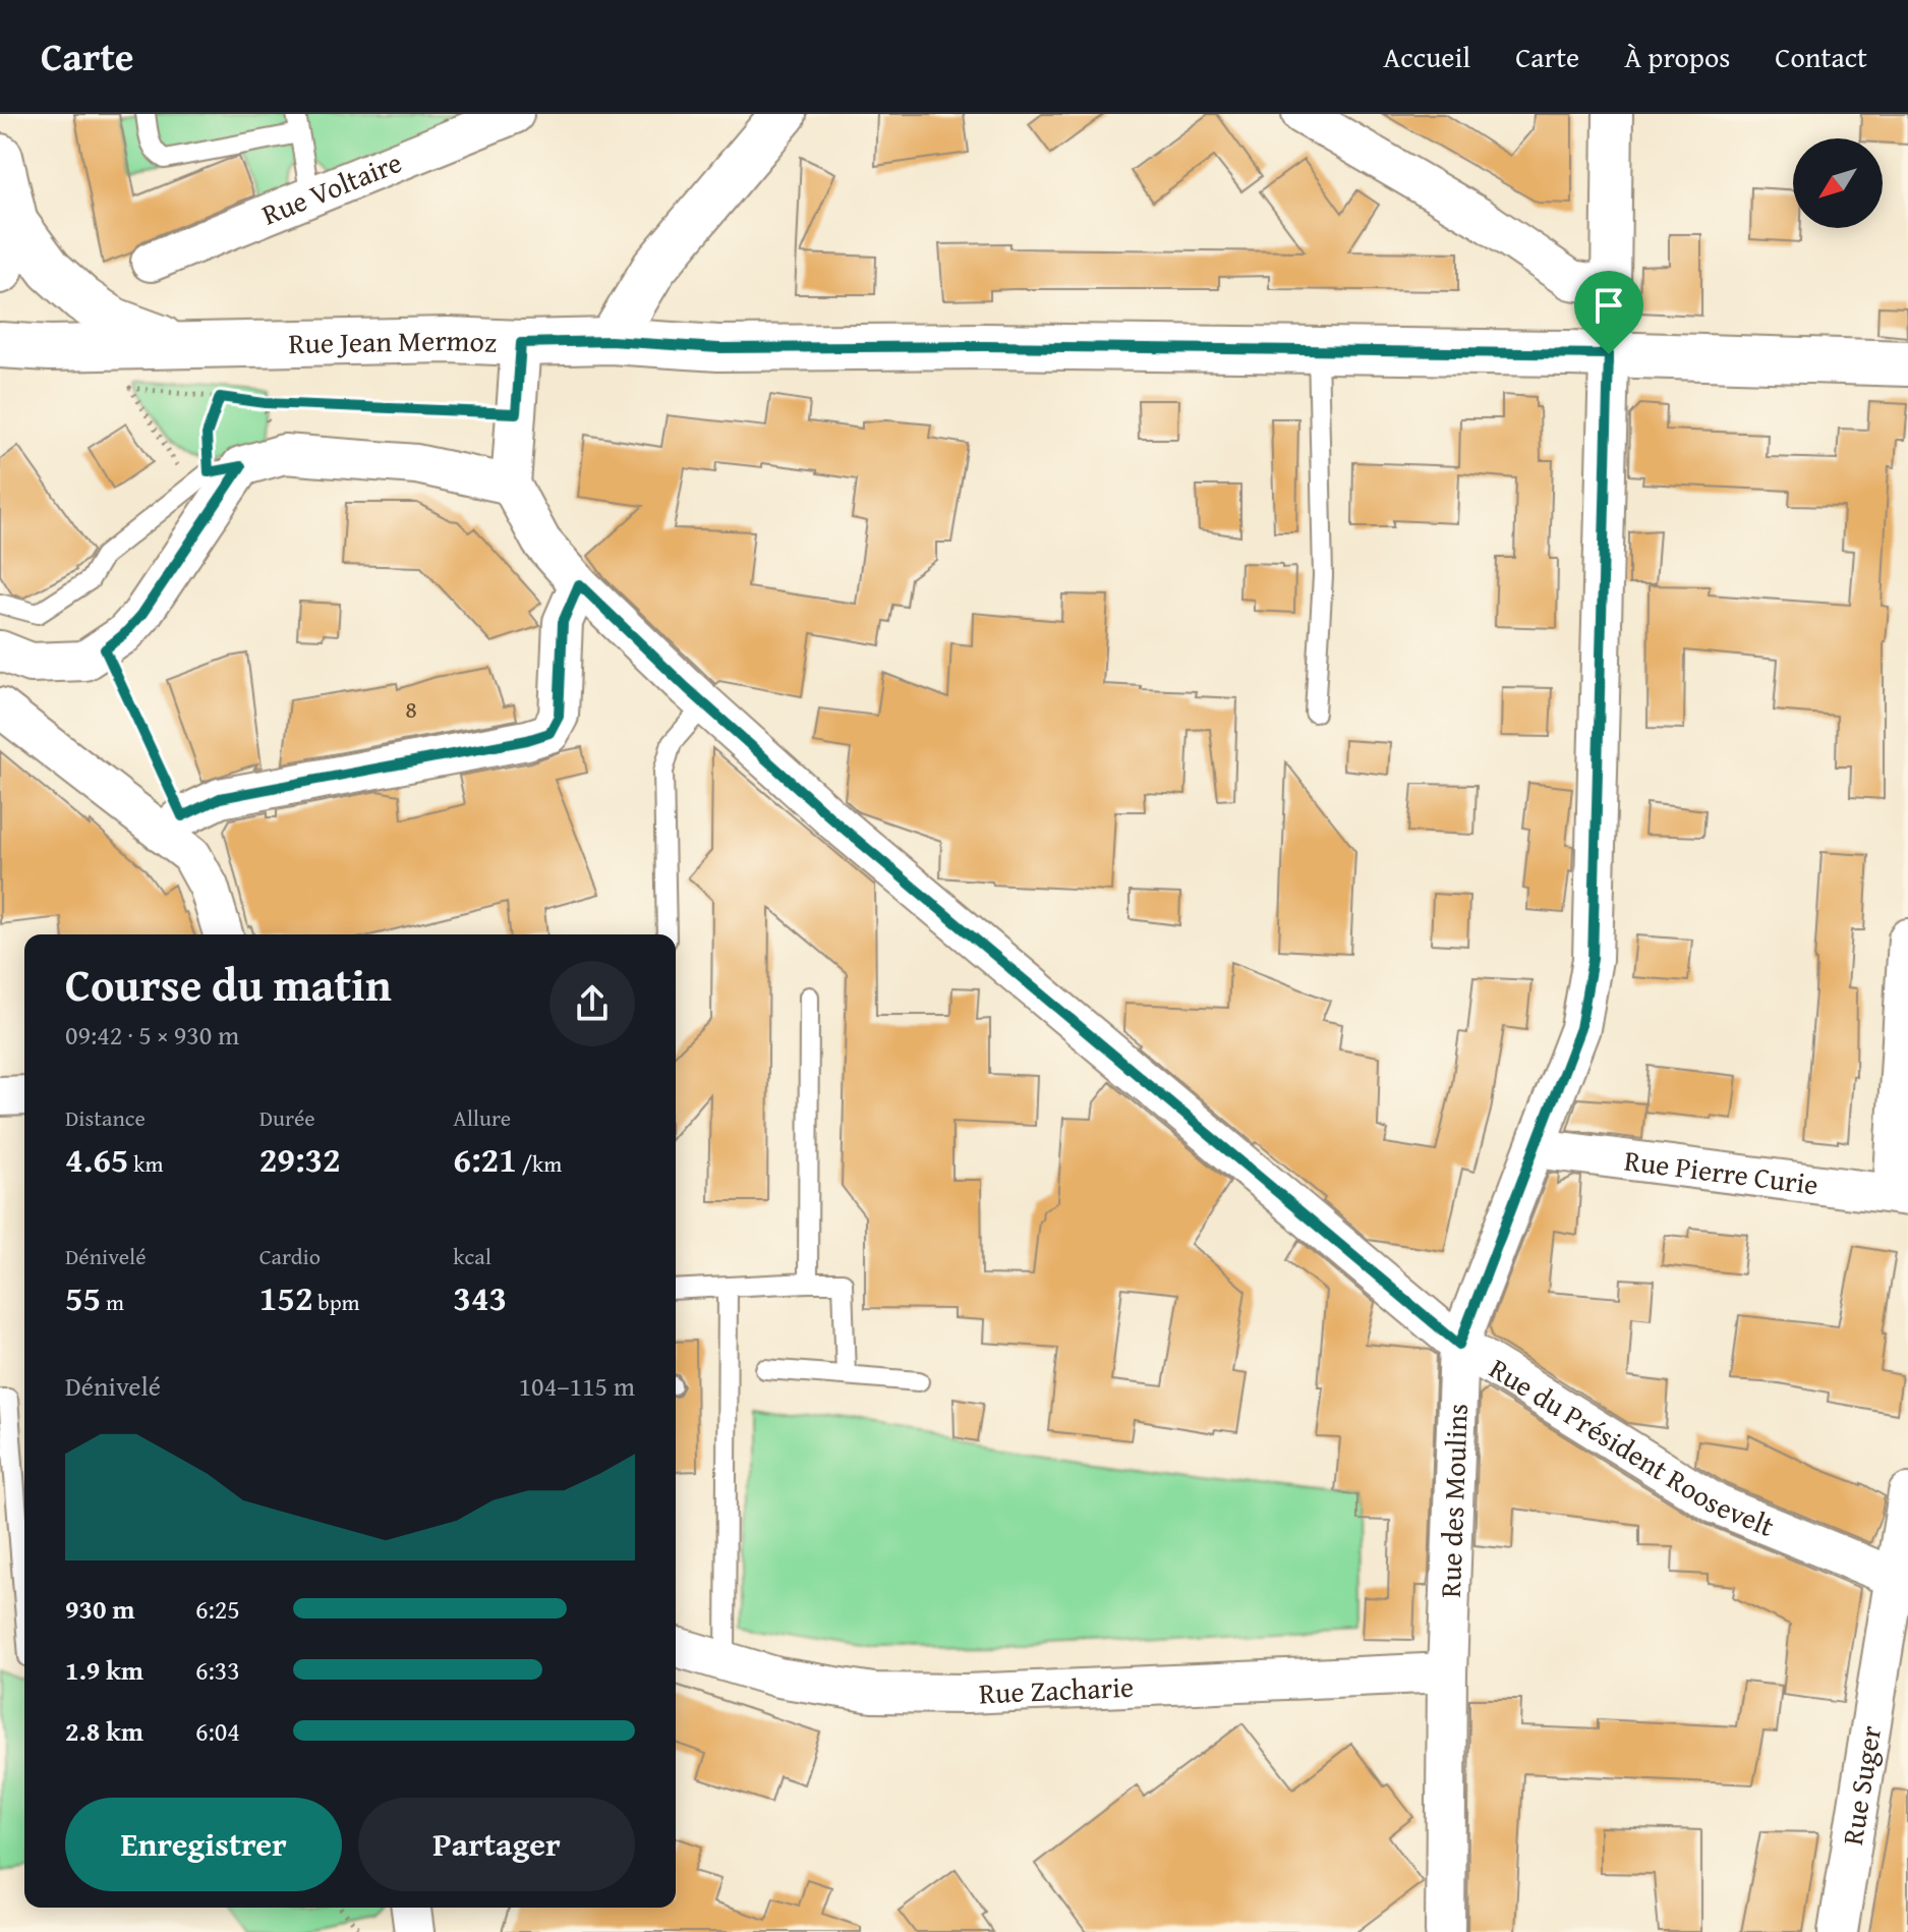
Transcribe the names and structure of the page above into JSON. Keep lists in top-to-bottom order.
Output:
{
  "streets": {
    "main road": ["Rue Jean Mermoz"],
    "street": [
      "Rue Voltaire",
      "Rue Pierre Curie",
      "Rue du Président Roosevelt",
      "Rue des Moulins",
      "Rue Zacharie",
      "Rue Suger"
    ]
  },
  "crossings": [
    ["Rue Jean Mermoz", "Rue des Moulins"],
    ["Rue Pierre Curie", "Rue des Moulins"],
    ["Rue du Président Roosevelt", "Rue des Moulins"],
    ["Rue du Président Roosevelt", "Rue Suger"],
    ["Rue des Moulins", "Rue Zacharie"]
  ],
  "house_numbers": ["8"],
  "north": "bottom left",
  "page": {
    "header": "Carte",
    "nav": [
      "Accueil",
      "Carte",
      "À propos",
      "Contact"
    ],
    "heading": ["Course du matin", "09:42 · 5 × 930 m"],
    "stats": [
      ["Distance", "4.65 km"],
      ["Durée", "29:32"],
      ["Allure", "6:21 /km"],
      ["Dénivelé", "55 m"],
      ["Cardio", "152 bpm"],
      ["kcal", "343"]
    ],
    "chart": ["Dénivelé", "104–115 m"],
    "list": [
      {
        "name": "930 m",
        "note": "6:25"
      },
      {
        "name": "1.9 km",
        "note": "6:33"
      },
      {
        "name": "2.8 km",
        "note": "6:04"
      }
    ],
    "buttons": ["Enregistrer", "Partager"]
  }
}
